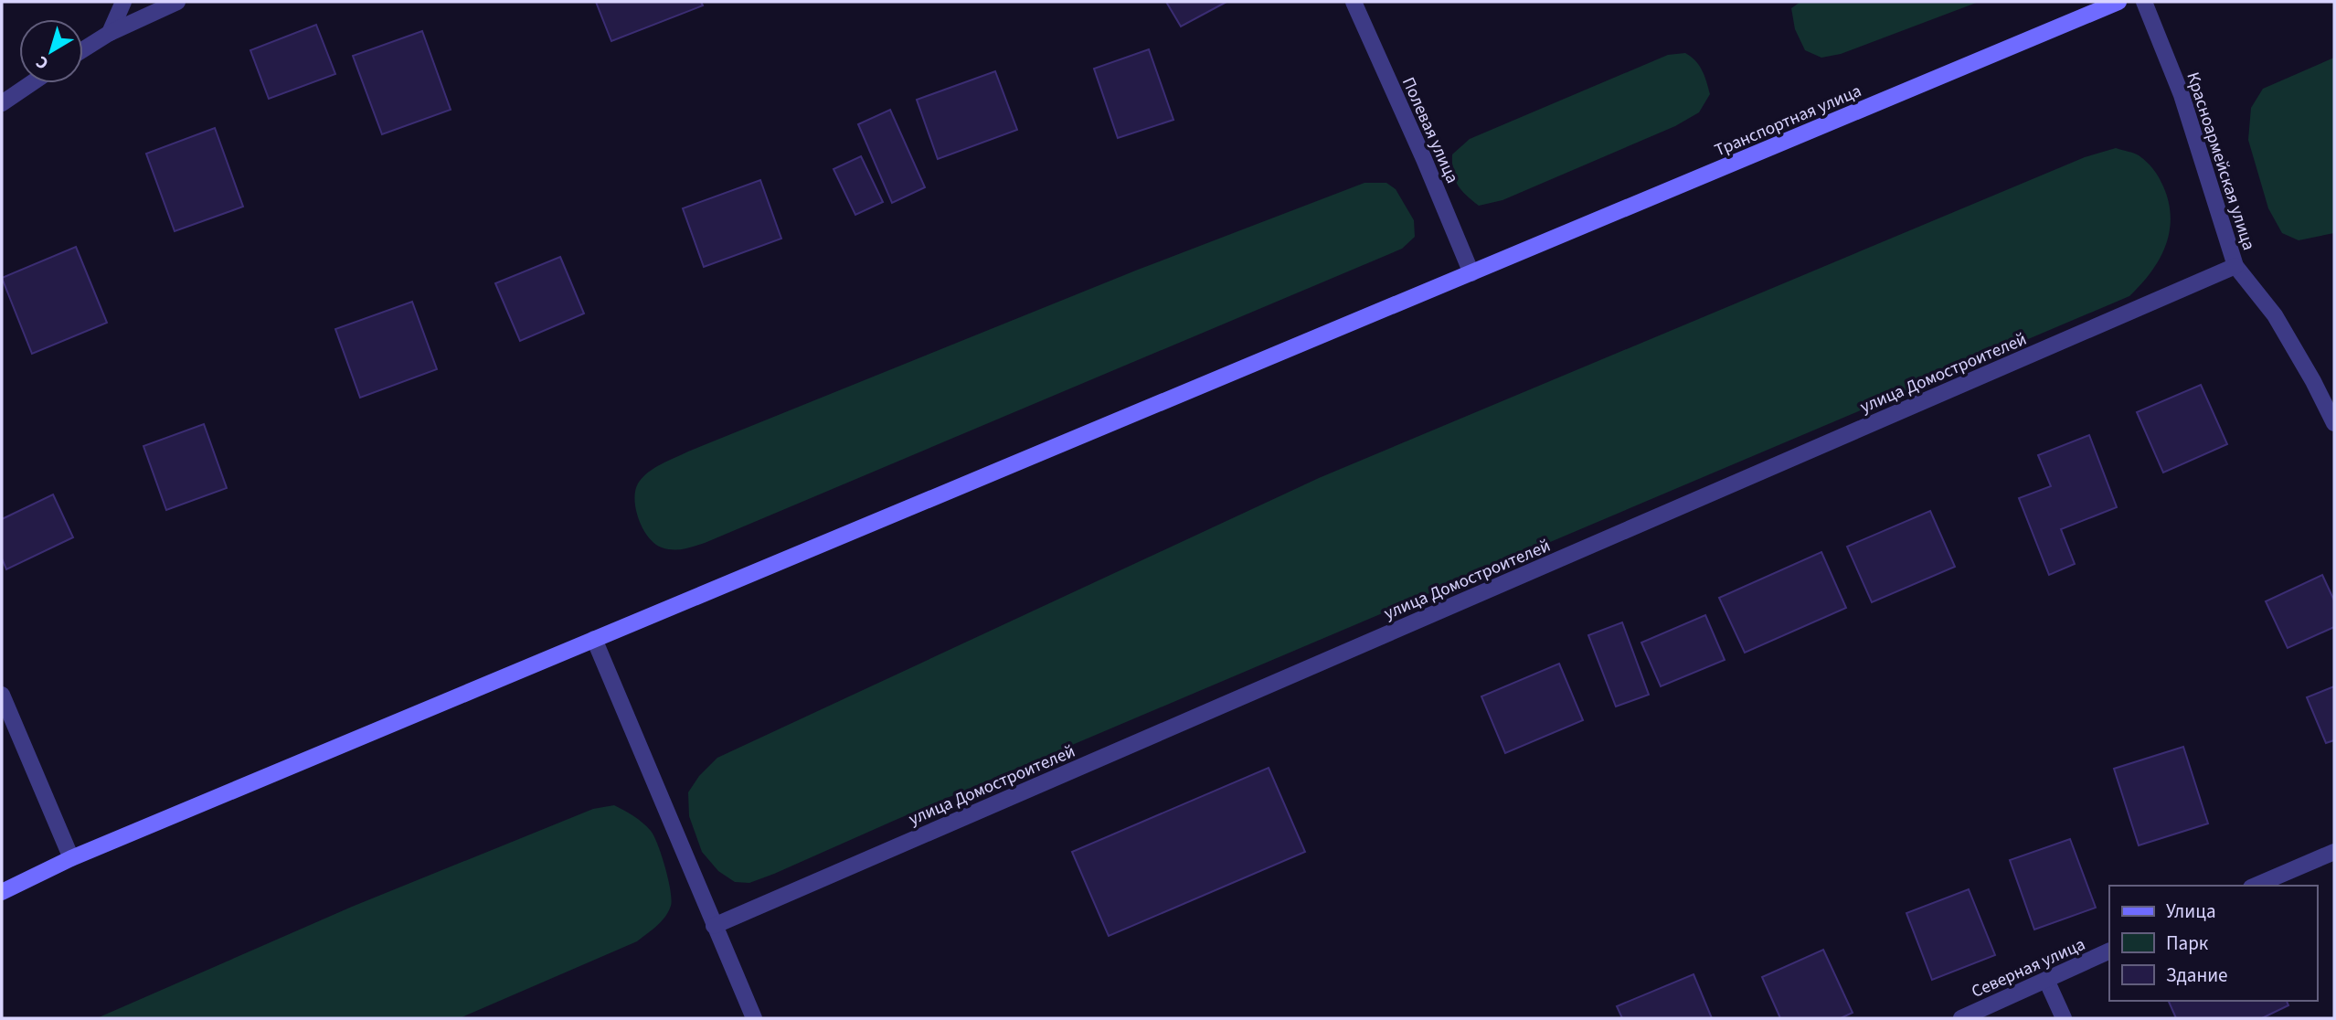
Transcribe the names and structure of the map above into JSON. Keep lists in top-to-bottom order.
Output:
{
  "streets": {
    "main road": ["Транспортная улица"],
    "street": [
      "Полевая улица",
      "Красноармейская улица",
      "улица Домостроителей",
      "Северная улица"
    ]
  },
  "crossings": [
    ["Транспортная улица", "Полевая улица"],
    ["Красноармейская улица", "улица Домостроителей"]
  ],
  "legend": ["Улица", "Парк", "Здание"],
  "north": "bottom left"
}
